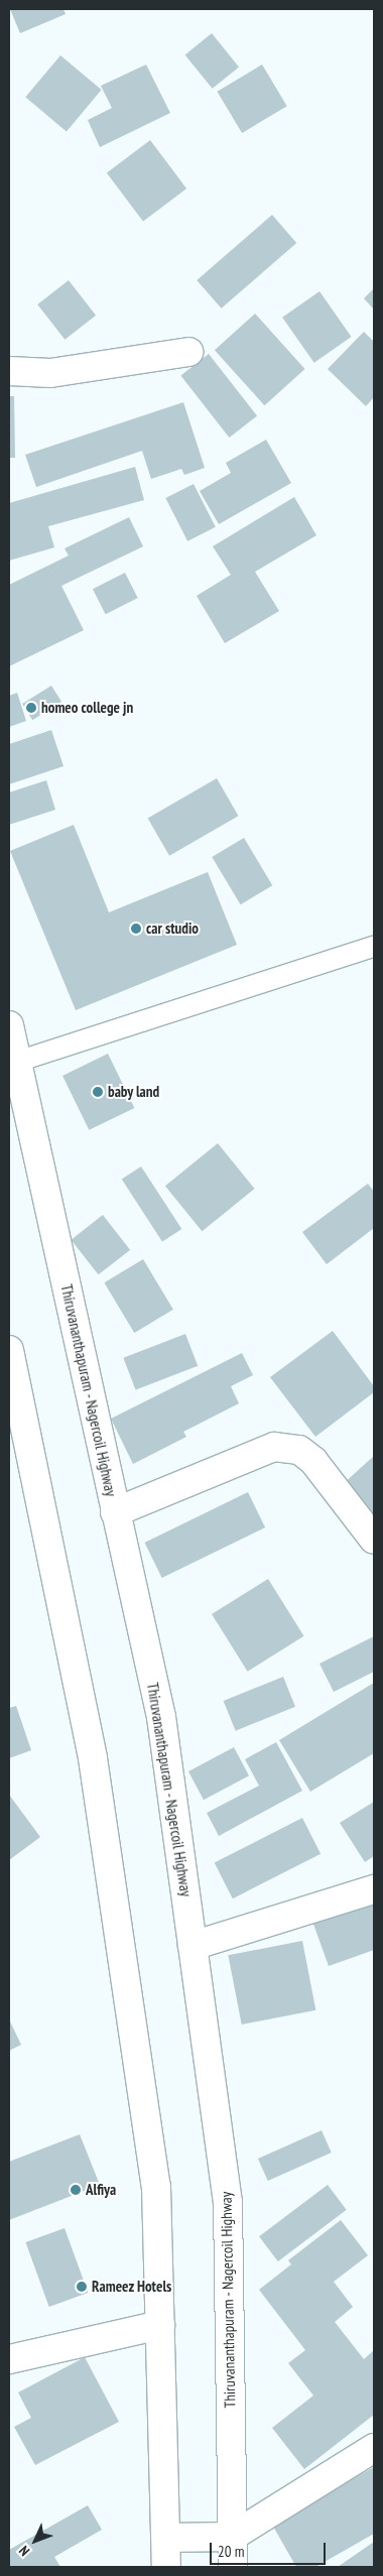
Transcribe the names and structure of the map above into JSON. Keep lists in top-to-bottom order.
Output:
{
  "streets": {
    "main road": ["Thiruvananthapuram - Nagercoil Highway"]
  },
  "places": [
    "homeo college jn",
    "car studio",
    "baby land",
    "Alfiya",
    "Rameez Hotels"
  ],
  "scale_bar": "20 m",
  "north": "bottom left"
}
